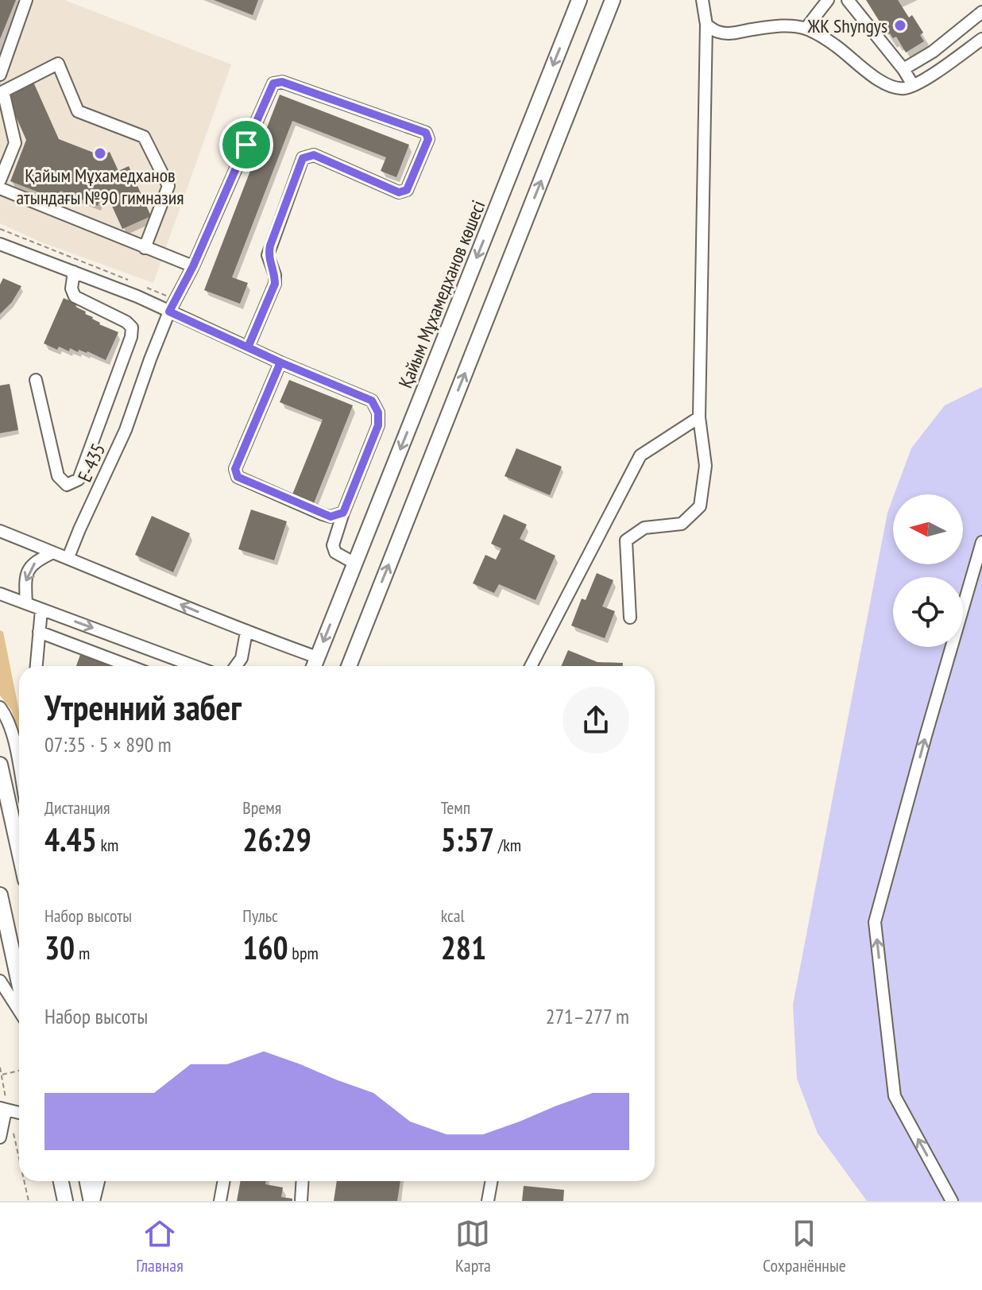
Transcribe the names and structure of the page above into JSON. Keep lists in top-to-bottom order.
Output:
{
  "streets": {
    "main road": ["Қайым Мұхамедханов көшесі"],
    "street": ["Е-435"]
  },
  "places": ["ЖК Shyngys", "Қайым Мұхамедханов атындағы №90 гимназия"],
  "north": "left",
  "page": {
    "heading": ["Утренний забег", "07:35 · 5 × 890 m"],
    "stats": [
      ["Дистанция", "4.45 km"],
      ["Время", "26:29"],
      ["Темп", "5:57 /km"],
      ["Набор высоты", "30 m"],
      ["Пульс", "160 bpm"],
      ["kcal", "281"]
    ],
    "chart": ["Набор высоты", "271–277 m"],
    "tabs": ["Главная", "Карта", "Сохранённые"]
  }
}
